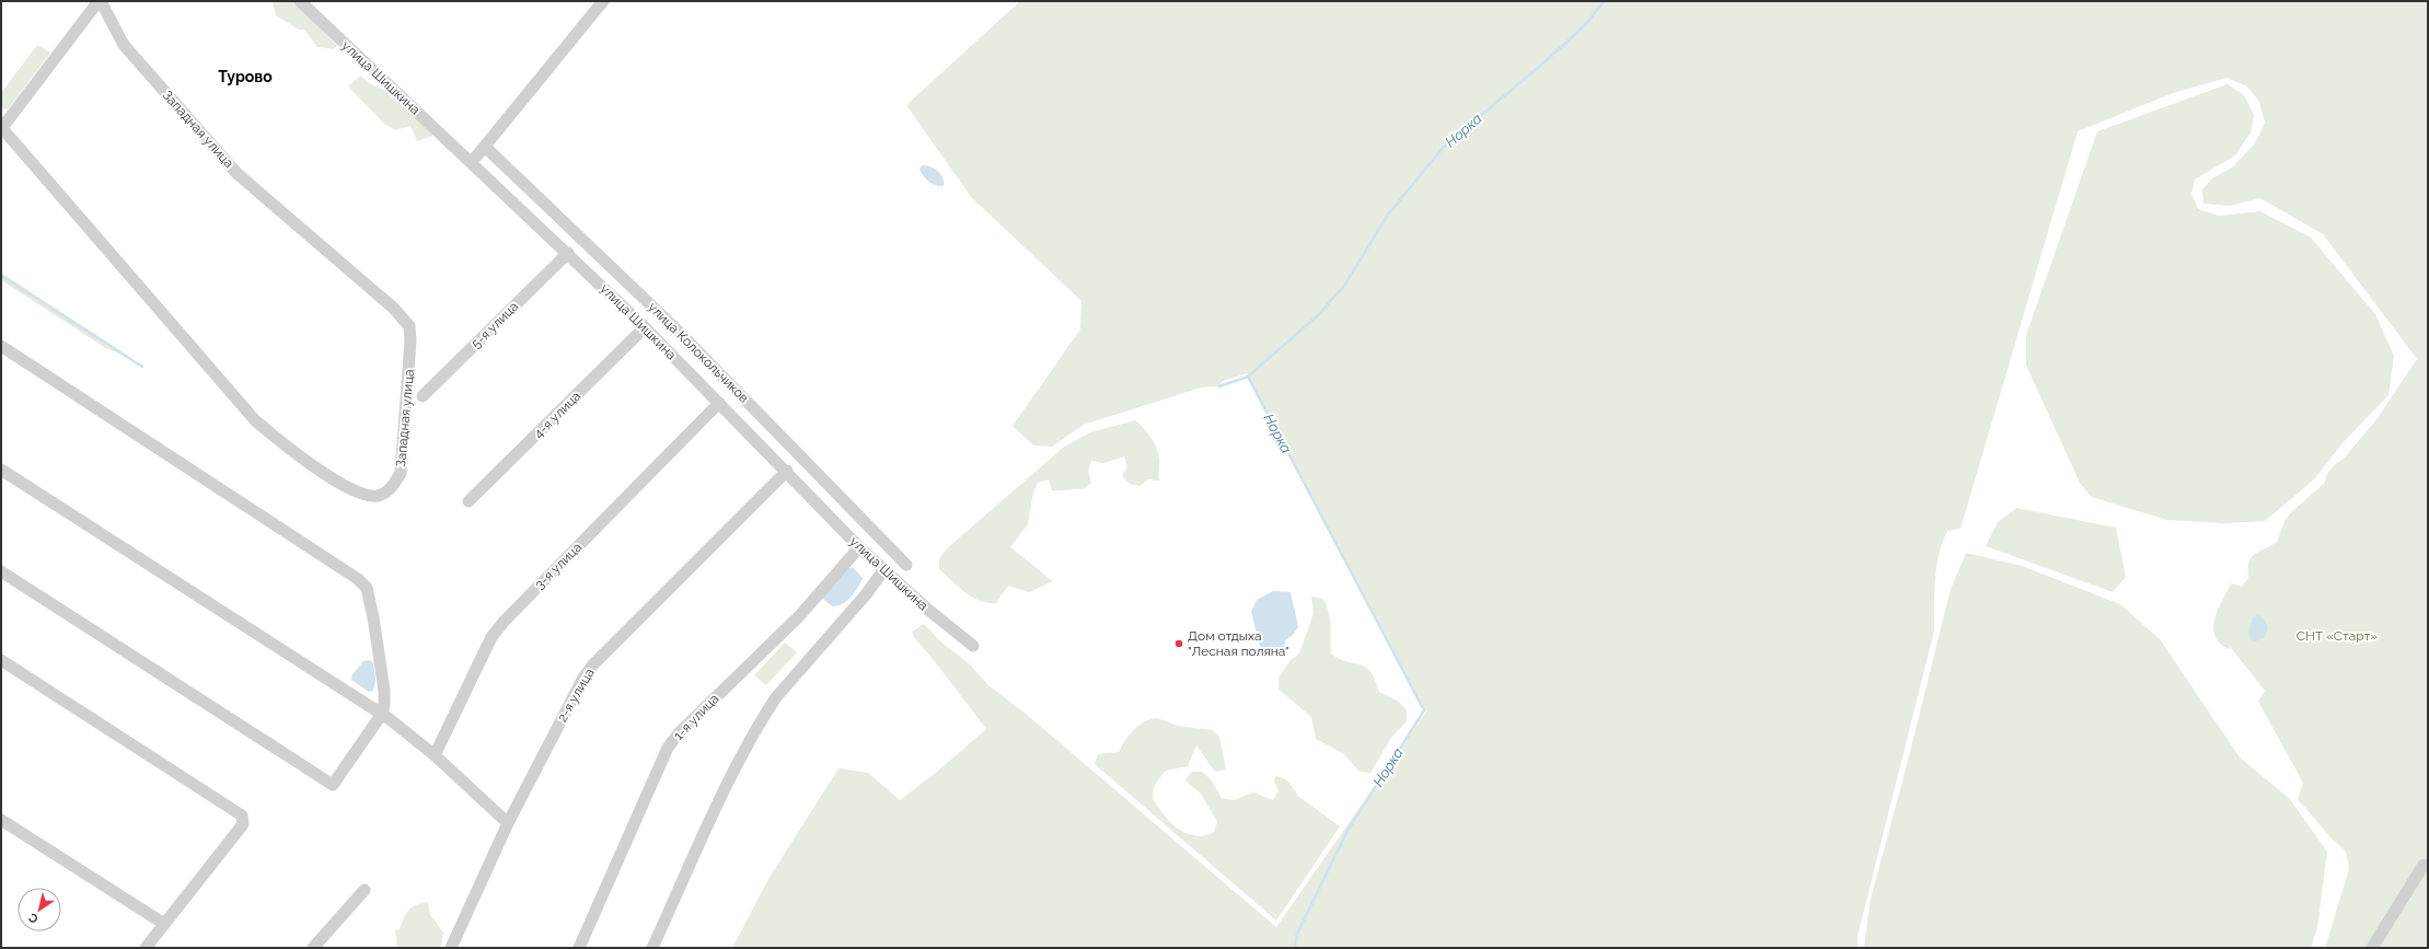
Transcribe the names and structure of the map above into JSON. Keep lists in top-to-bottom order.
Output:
{
  "streets": {
    "street": [
      "улица Шишкина",
      "Западная улица",
      "5-я улица",
      "улица Колокольчиков",
      "4-я улица",
      "3-я улица",
      "2-я улица",
      "1-я улица"
    ]
  },
  "crossings": [
    ["улица Шишкина", "5-я улица"],
    ["улица Шишкина", "4-я улица"],
    ["улица Шишкина", "3-я улица"],
    ["улица Шишкина", "2-я улица"],
    ["улица Шишкина", "1-я улица"]
  ],
  "districts": ["Турово"],
  "water": ["Норка"],
  "parks": ["СНТ «Старт»"],
  "places": ["Дом отдыха \"Лесная поляна\""],
  "north": "bottom left"
}
